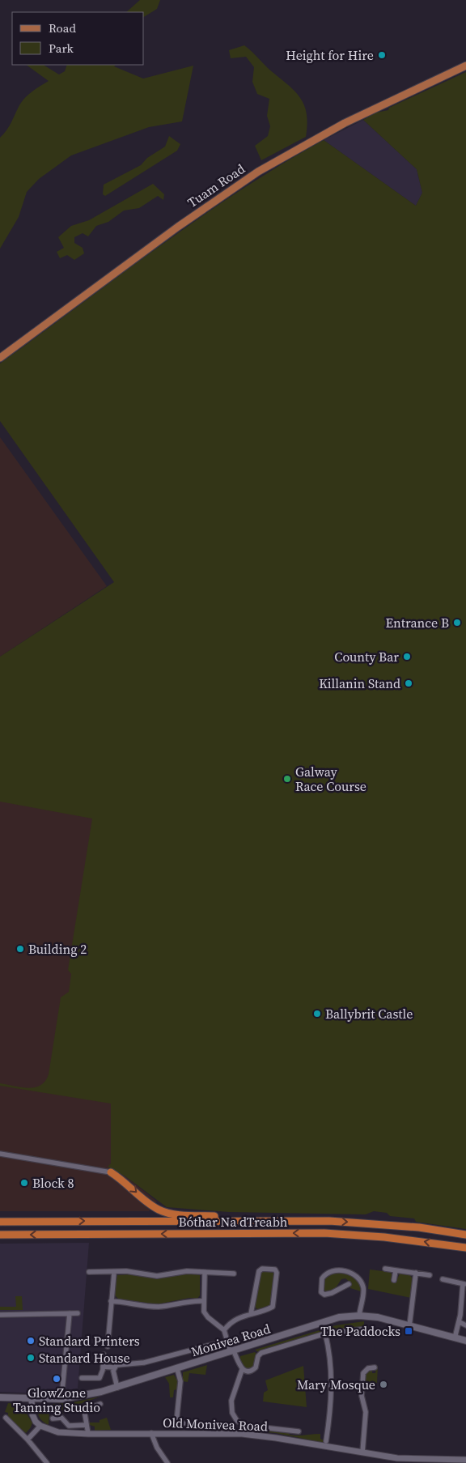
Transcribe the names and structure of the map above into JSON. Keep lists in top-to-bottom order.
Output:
{
  "streets": {
    "highway": ["Bóthar Na dTreabh"],
    "main road": ["Tuam Road", "Monivea Road"],
    "street": ["Old Monivea Road"]
  },
  "places": {
    "other": [
      "Height for Hire",
      "Entrance B",
      "County Bar",
      "Killanin Stand",
      "Galway Race Course",
      "Building 2",
      "Ballybrit Castle",
      "Block 8",
      "Standard Printers",
      "Standard House",
      "GlowZone Tanning Studio",
      "Mary Mosque"
    ],
    "transit": ["The Paddocks"]
  },
  "legend": ["Road", "Park"]
}
